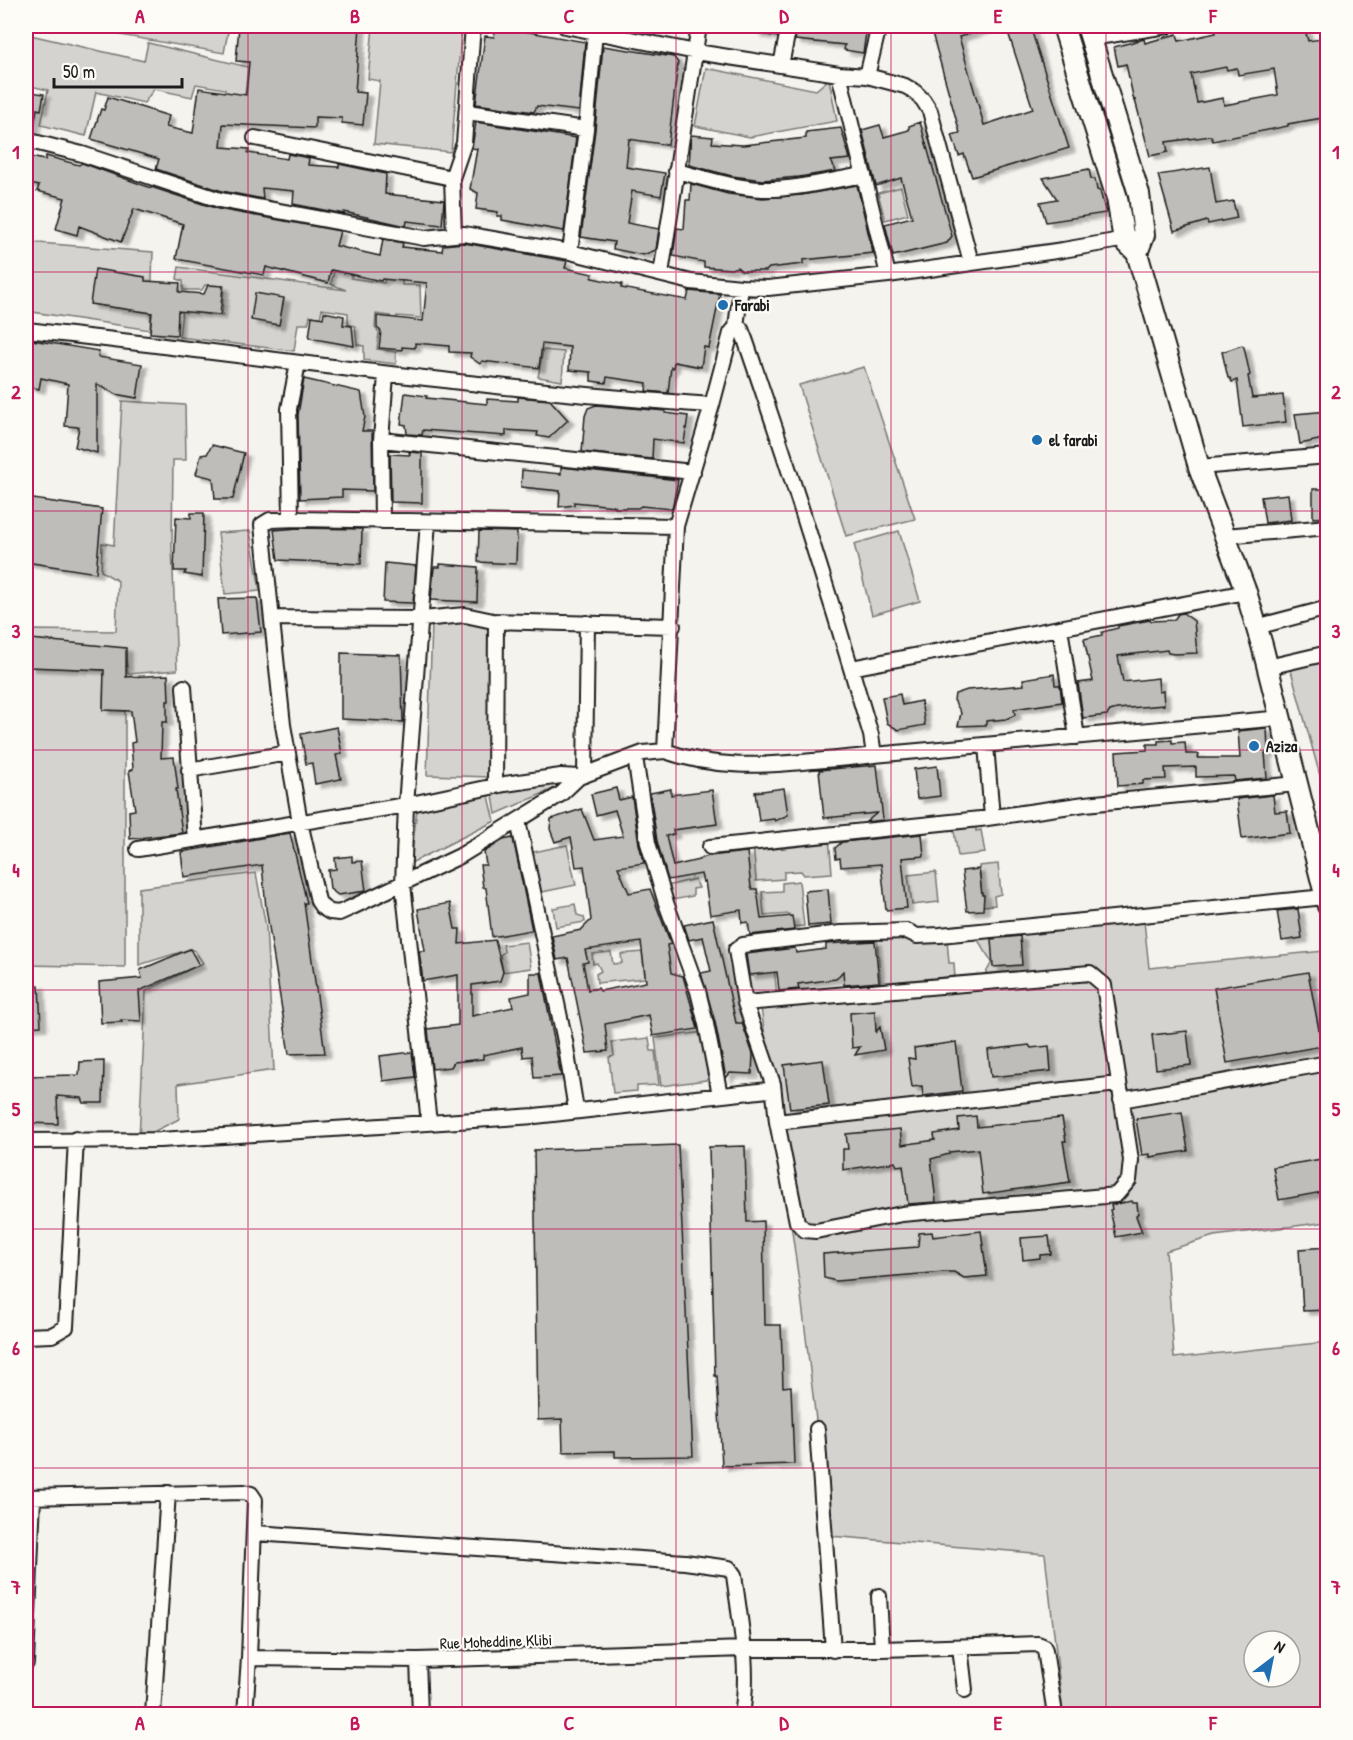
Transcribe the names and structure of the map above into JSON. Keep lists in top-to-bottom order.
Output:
{
  "streets": {
    "street": ["Rue Moheddine Klibi"]
  },
  "places": ["Farabi", "el farabi", "Aziza"],
  "scale_bar": "50 m",
  "north": "top right",
  "grid": {
    "columns": [
      "A",
      "B",
      "C",
      "D",
      "E",
      "F"
    ],
    "rows": [
      "1",
      "2",
      "3",
      "4",
      "5",
      "6",
      "7"
    ]
  }
}
